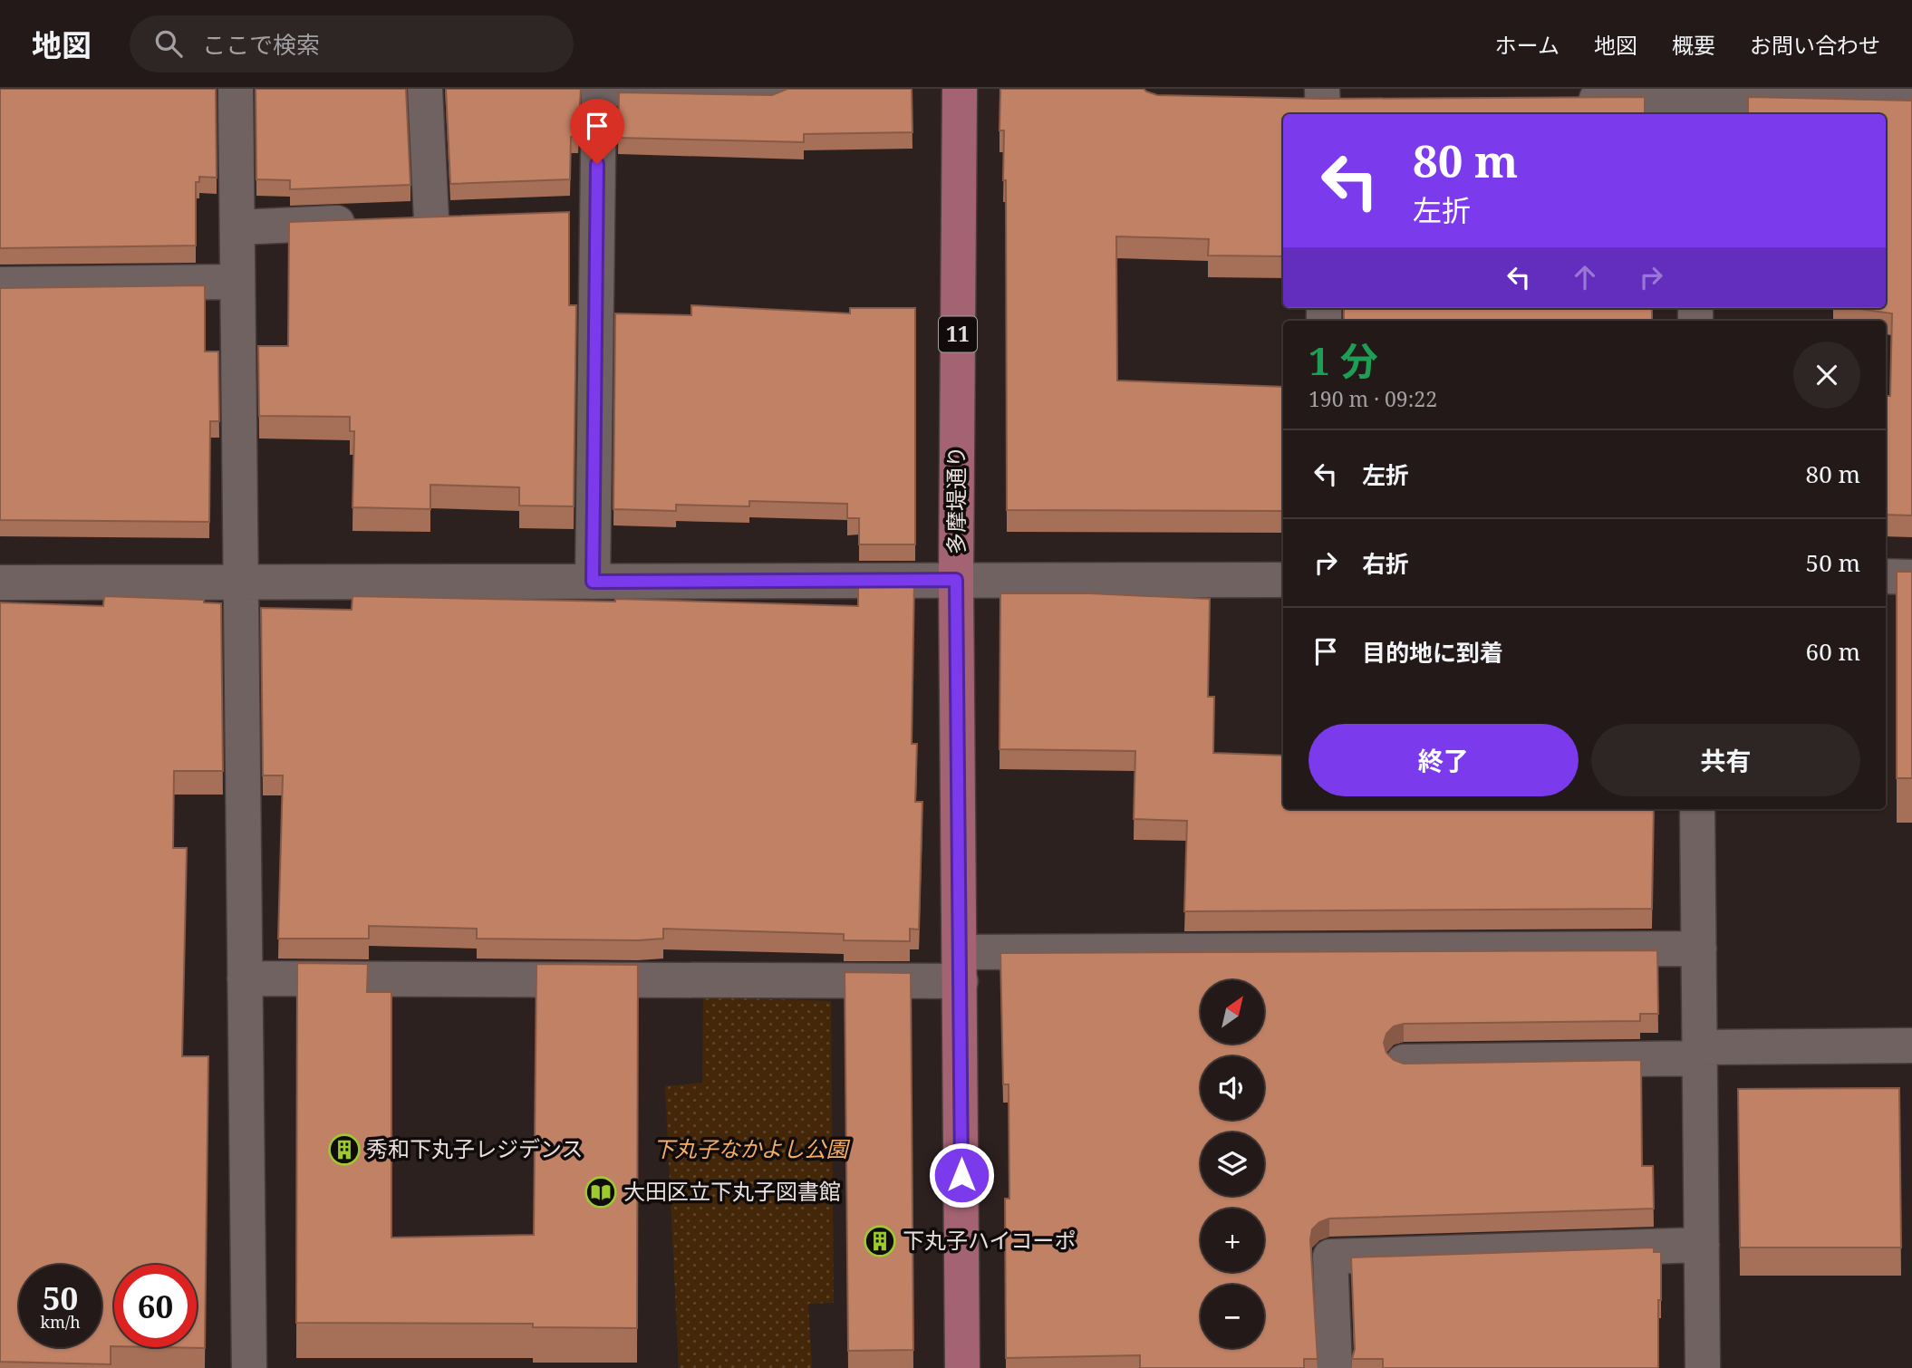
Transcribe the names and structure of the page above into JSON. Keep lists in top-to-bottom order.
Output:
{
  "streets": {
    "main road": ["11", "多摩堤通り"]
  },
  "parks": ["下丸子なかよし公園"],
  "places": {
    "building": ["秀和下丸子レジデンス", "下丸子ハイコーポ"],
    "library": ["大田区立下丸子図書館"]
  },
  "north": "top right",
  "page": {
    "header": "地図",
    "search": "ここで検索",
    "nav": [
      "ホーム",
      "地図",
      "概要",
      "お問い合わせ"
    ],
    "turn": ["80 m", "左折"],
    "heading": ["1 分", "190 m · 09:22"],
    "list": [
      {
        "name": "左折",
        "value": "80 m"
      },
      {
        "name": "右折",
        "value": "50 m"
      },
      {
        "name": "目的地に到着",
        "value": "60 m"
      }
    ],
    "buttons": ["終了", "共有"],
    "map_buttons": ["+", "−"],
    "speed": "50 km/h",
    "limit": "60"
  }
}
